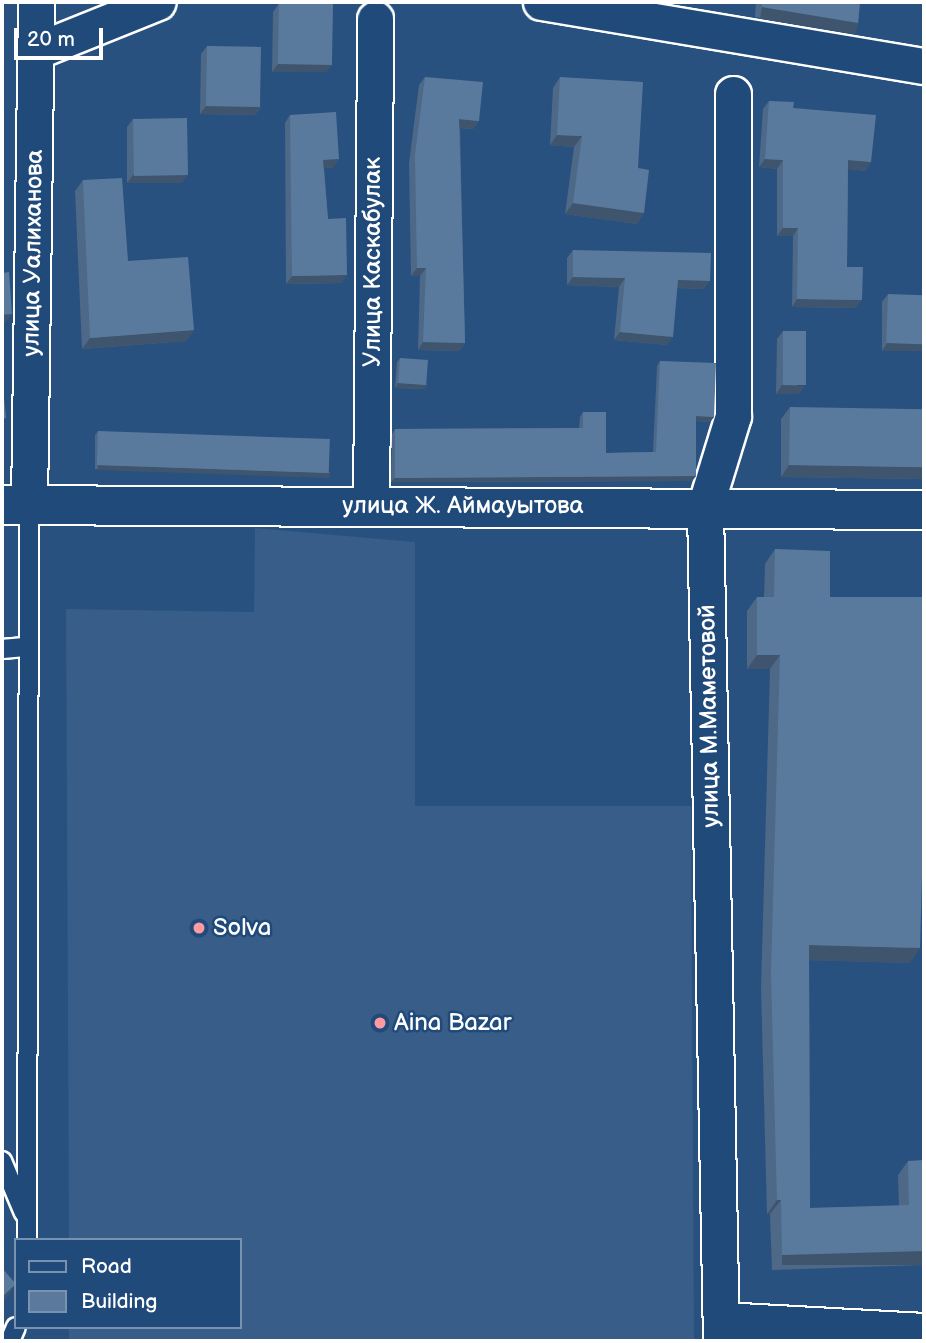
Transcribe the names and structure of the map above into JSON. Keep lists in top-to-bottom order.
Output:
{
  "streets": {
    "street": [
      "улица Уалиханова",
      "Улица Каскабулак",
      "улица Ж. Аймауытова",
      "улица М.Маметовой"
    ]
  },
  "crossings": [
    ["улица Уалиханова", "улица Ж. Аймауытова"],
    ["Улица Каскабулак", "улица Ж. Аймауытова"],
    ["улица Ж. Аймауытова", "улица М.Маметовой"]
  ],
  "places": ["Solva", "Aina Bazar"],
  "legend": ["Road", "Building"],
  "scale_bar": "20 m"
}
